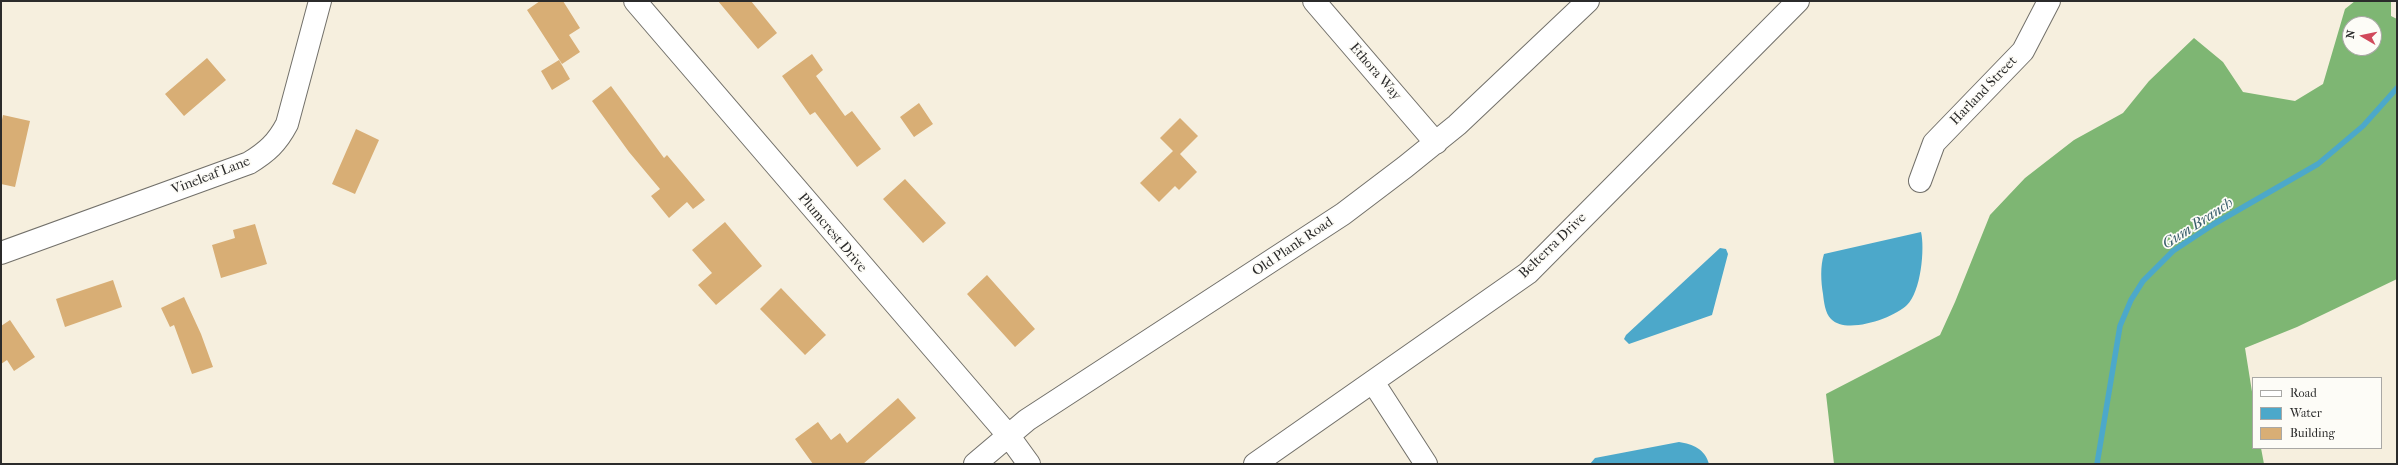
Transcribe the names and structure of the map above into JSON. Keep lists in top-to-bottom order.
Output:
{
  "streets": {
    "street": [
      "Ethora Way",
      "Harland Street",
      "Vineleaf Lane",
      "Plumcrest Drive",
      "Belterra Drive",
      "Old Plank Road"
    ]
  },
  "crossings": [
    ["Ethora Way", "Old Plank Road"],
    ["Plumcrest Drive", "Old Plank Road"]
  ],
  "water": ["Gum Branch"],
  "legend": ["Road", "Water", "Building"],
  "north": "left"
}
